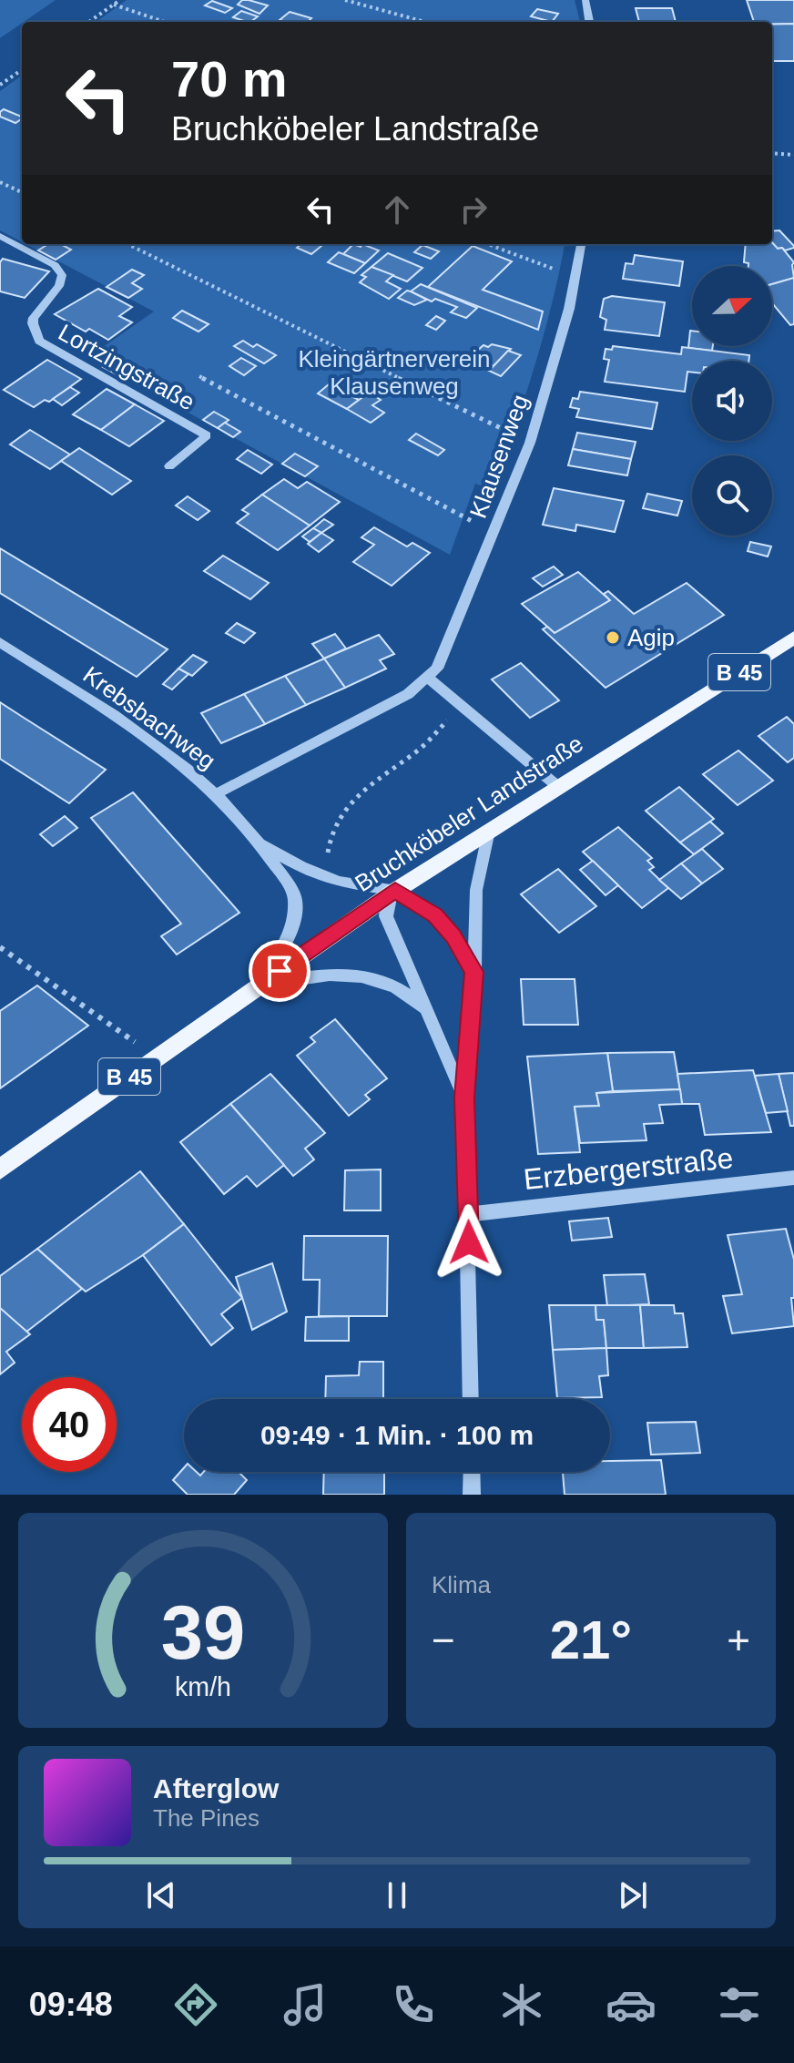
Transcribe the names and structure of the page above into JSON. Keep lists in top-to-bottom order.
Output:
{
  "streets": {
    "main road": ["B 45", "Bruchköbeler Landstraße"],
    "street": [
      "Lortzingstraße",
      "Klausenweg",
      "Krebsbachweg",
      "Erzbergerstraße"
    ]
  },
  "crossings": [
    ["Klausenweg", "Krebsbachweg"],
    ["Krebsbachweg", "Bruchköbeler Landstraße"]
  ],
  "parks": ["Kleingärtnerverein Klausenweg"],
  "places": ["Agip"],
  "north": "right",
  "page": {
    "turn": ["70 m", "Bruchköbeler Landstraße"],
    "limit": "40",
    "trip": "09:49 · 1 Min. · 100 m",
    "tile": "Klima",
    "heat": ["−", "21°", "+"],
    "song": ["Afterglow", "The Pines"],
    "tabs": "09:48",
    "gauge": ["39", "km/h"]
  }
}
